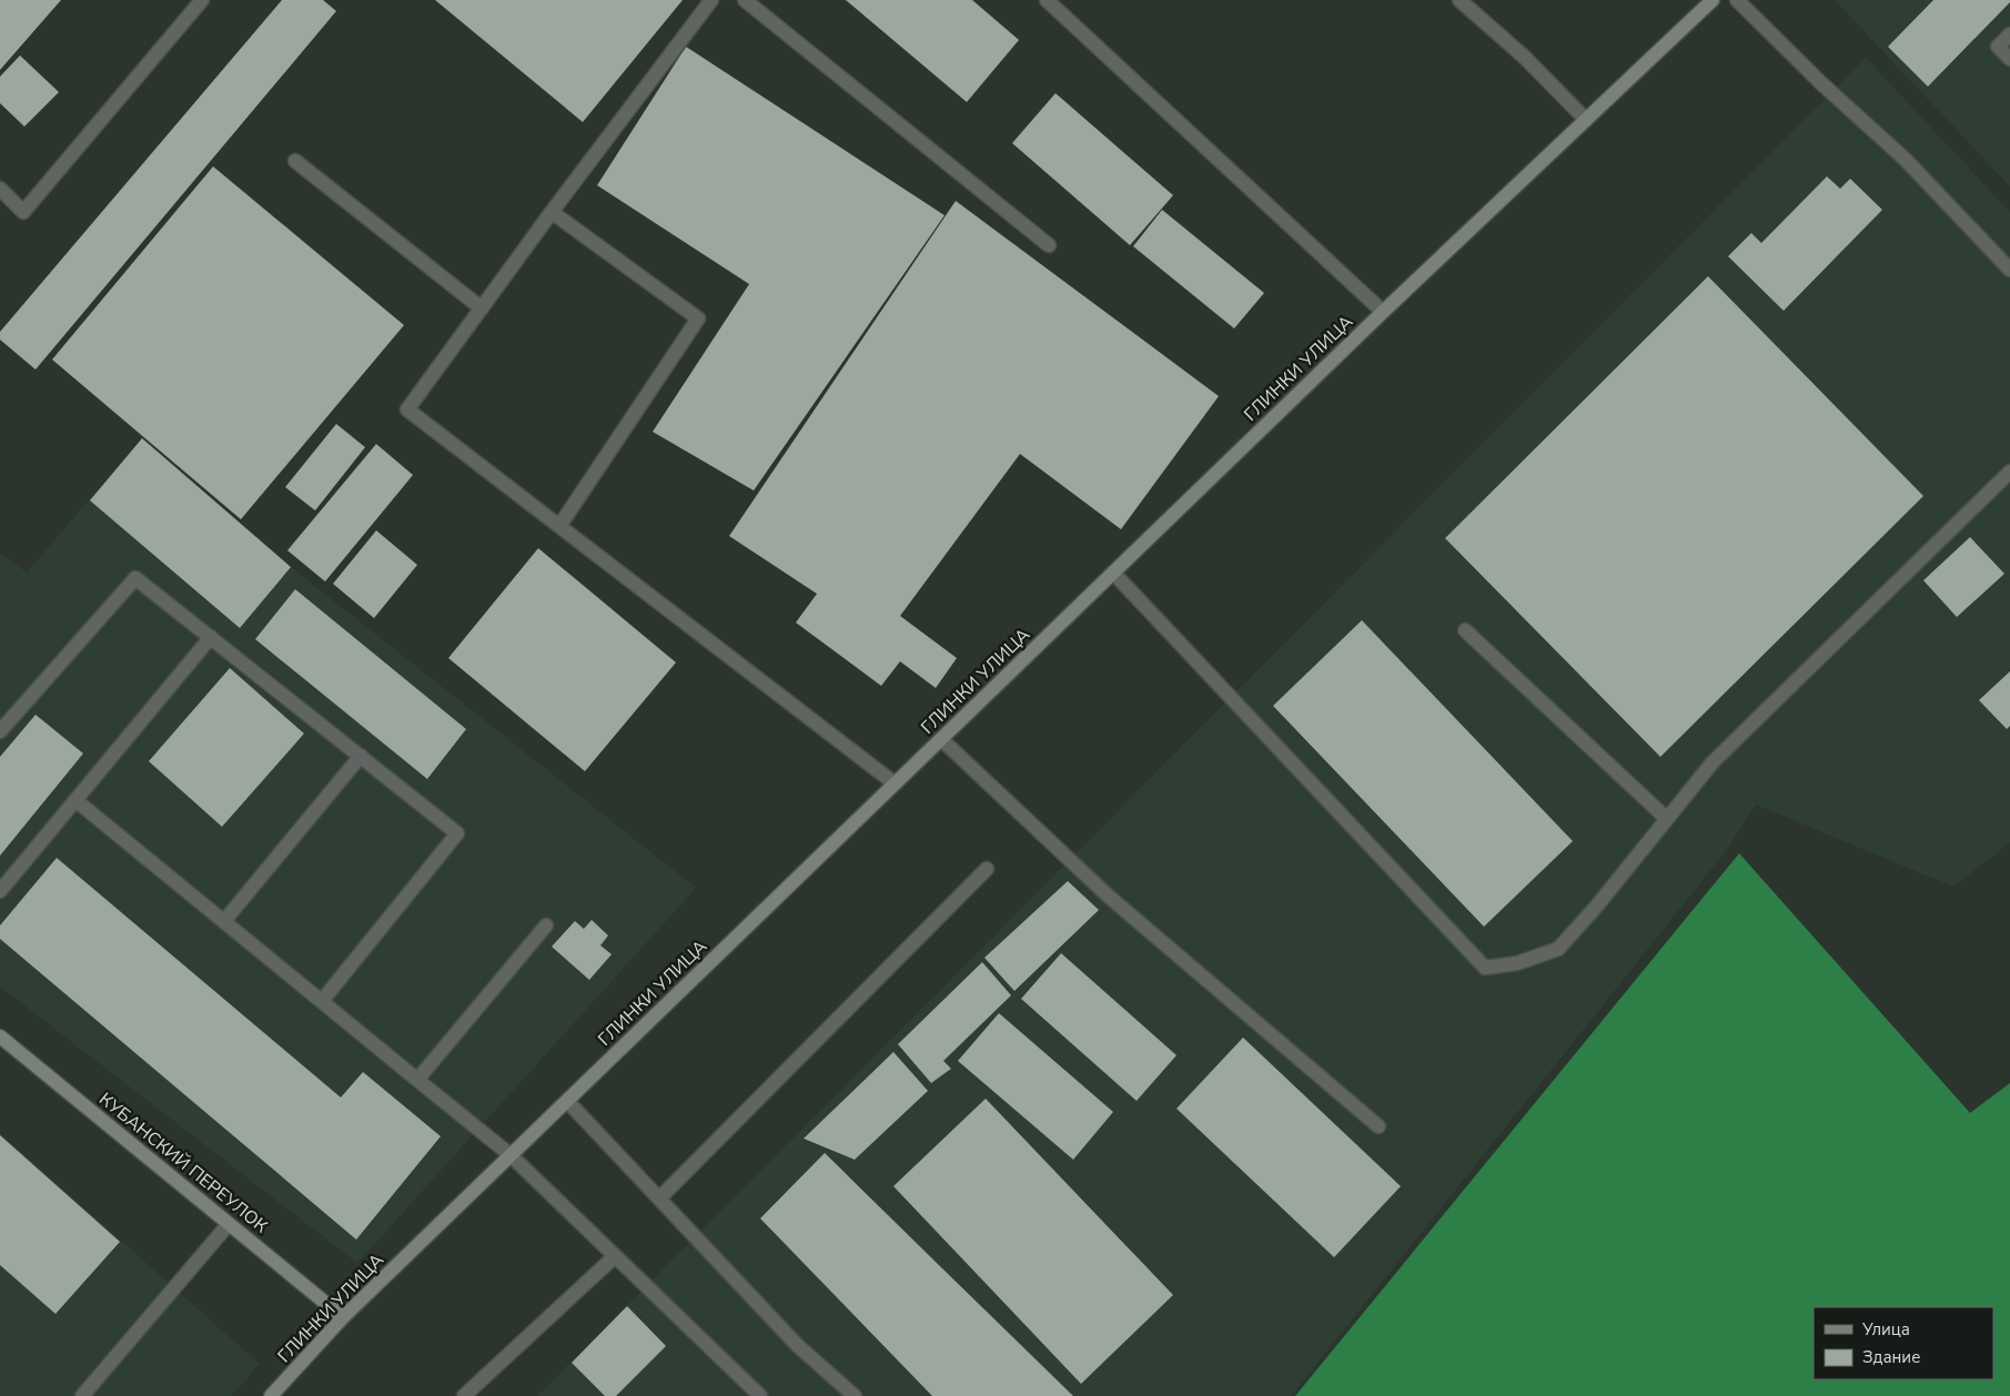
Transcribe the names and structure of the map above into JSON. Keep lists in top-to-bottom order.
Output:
{
  "streets": {
    "main road": ["ГЛИНКИ УЛИЦА", "КУБАНСКИЙ ПЕРЕУЛОК"]
  },
  "crossings": [
    ["ГЛИНКИ УЛИЦА", "КУБАНСКИЙ ПЕРЕУЛОК"]
  ],
  "legend": ["Улица", "Здание"]
}
